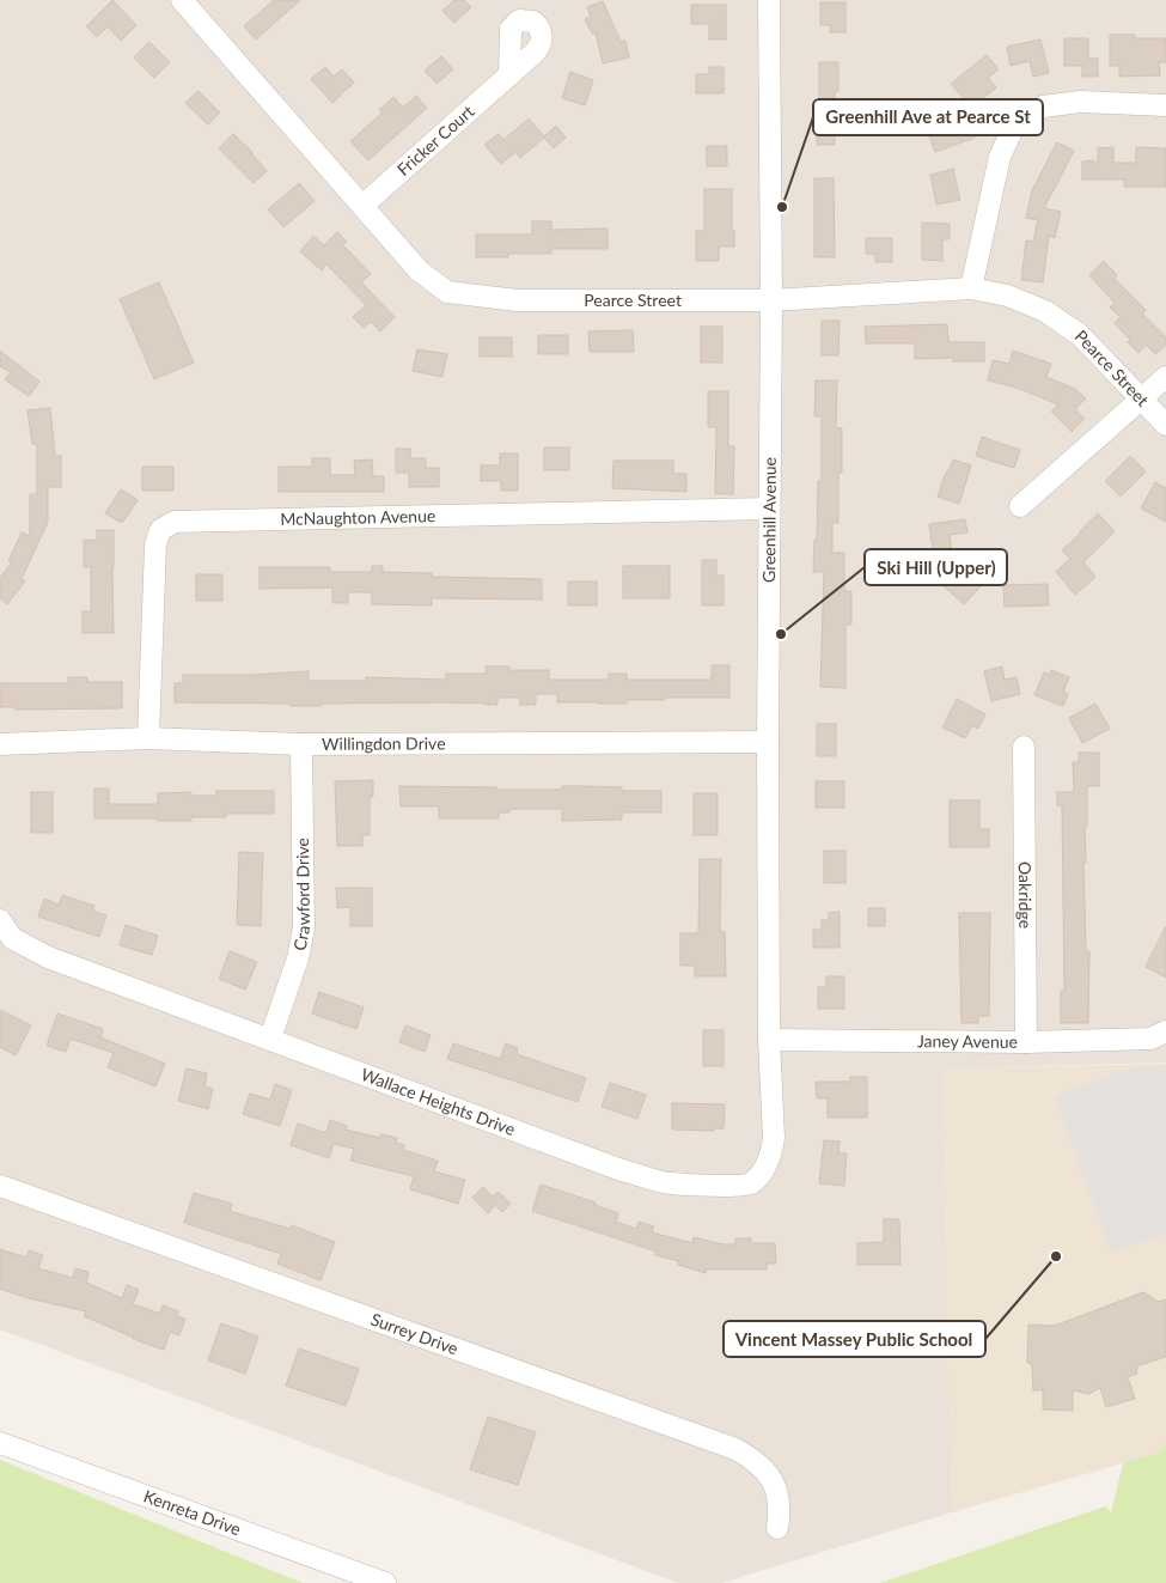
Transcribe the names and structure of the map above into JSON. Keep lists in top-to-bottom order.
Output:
{
  "streets": {
    "street": [
      "Fricker Court",
      "Pearce Street",
      "McNaughton Avenue",
      "Greenhill Avenue",
      "Willingdon Drive",
      "Crawford Drive",
      "Oakridge",
      "Janey Avenue",
      "Wallace Heights Drive",
      "Surrey Drive",
      "Kenreta Drive"
    ]
  },
  "crossings": [
    ["Fricker Court", "Pearce Street"],
    ["Pearce Street", "Greenhill Avenue"],
    ["McNaughton Avenue", "Greenhill Avenue"],
    ["McNaughton Avenue", "Willingdon Drive"],
    ["Greenhill Avenue", "Willingdon Drive"],
    ["Greenhill Avenue", "Janey Avenue"],
    ["Greenhill Avenue", "Wallace Heights Drive"],
    ["Willingdon Drive", "Crawford Drive"],
    ["Crawford Drive", "Wallace Heights Drive"],
    ["Oakridge", "Janey Avenue"],
    ["Janey Avenue", "Wallace Heights Drive"]
  ],
  "places": ["Greenhill Ave at Pearce St", "Ski Hill (Upper)", "Vincent Massey Public School"]
}
